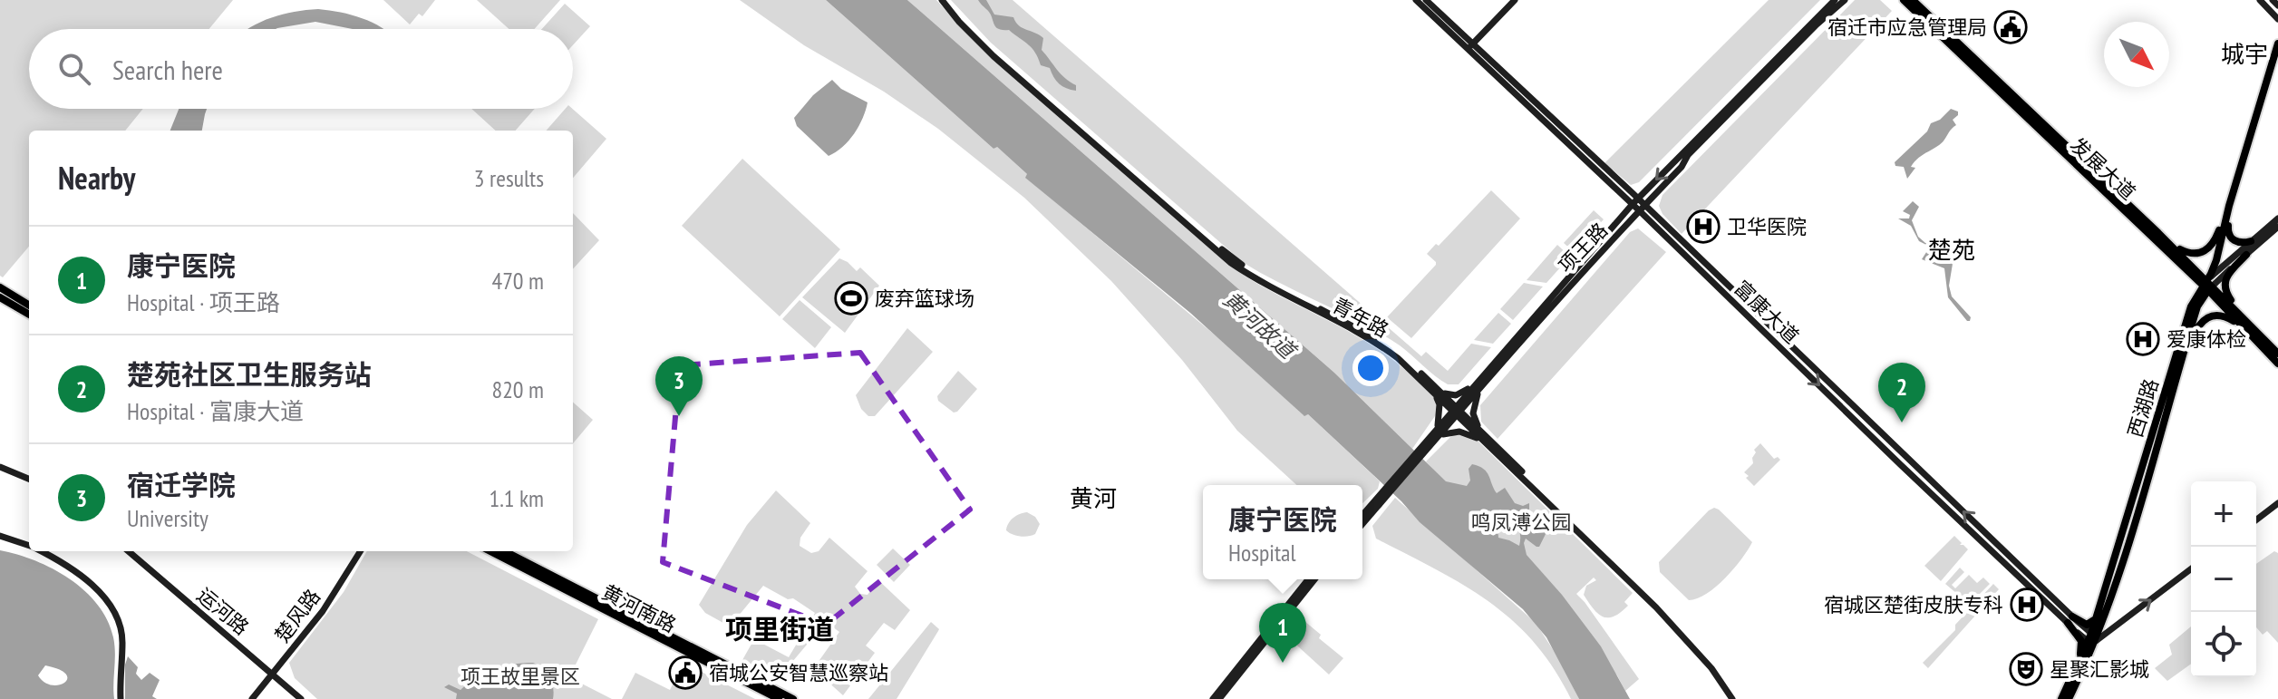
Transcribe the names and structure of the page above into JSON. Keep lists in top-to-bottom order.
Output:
{
  "streets": {
    "main road": ["发展大道", "西湖路", "黄河南路"],
    "street": [
      "项王路",
      "富康大道",
      "青年路",
      "运河路",
      "楚风路"
    ]
  },
  "crossings": [
    ["发展大道", "西湖路"],
    ["项王路", "富康大道"],
    ["项王路", "青年路"],
    ["富康大道", "西湖路"],
    ["运河路", "楚风路"]
  ],
  "districts": [
    "城宇",
    "楚苑",
    "黄河",
    "项里街道"
  ],
  "water": ["黄河故道"],
  "parks": ["鸣凤溥公园", "项王故里景区"],
  "places": {
    "public building": ["宿迁市应急管理局", "宿城公安智慧巡察站"],
    "hospital": ["卫华医院", "爱康体检", "宿城区楚街皮肤专科"],
    "sports": ["废弃篮球场"],
    "theatre": ["星聚汇影城"]
  },
  "north": "bottom right",
  "page": {
    "search": "Search here",
    "heading": ["Nearby", "3 results"],
    "list": [
      {
        "mark": "1",
        "name": "康宁医院",
        "note": "Hospital · 项王路",
        "value": "470 m"
      },
      {
        "mark": "2",
        "name": "楚苑社区卫生服务站",
        "note": "Hospital · 富康大道",
        "value": "820 m"
      },
      {
        "mark": "3",
        "name": "宿迁学院",
        "note": "University",
        "value": "1.1 km"
      }
    ],
    "pins": ["3", "2", "1"],
    "map_buttons": ["+", "−"],
    "popup": ["康宁医院", "Hospital"]
  }
}
